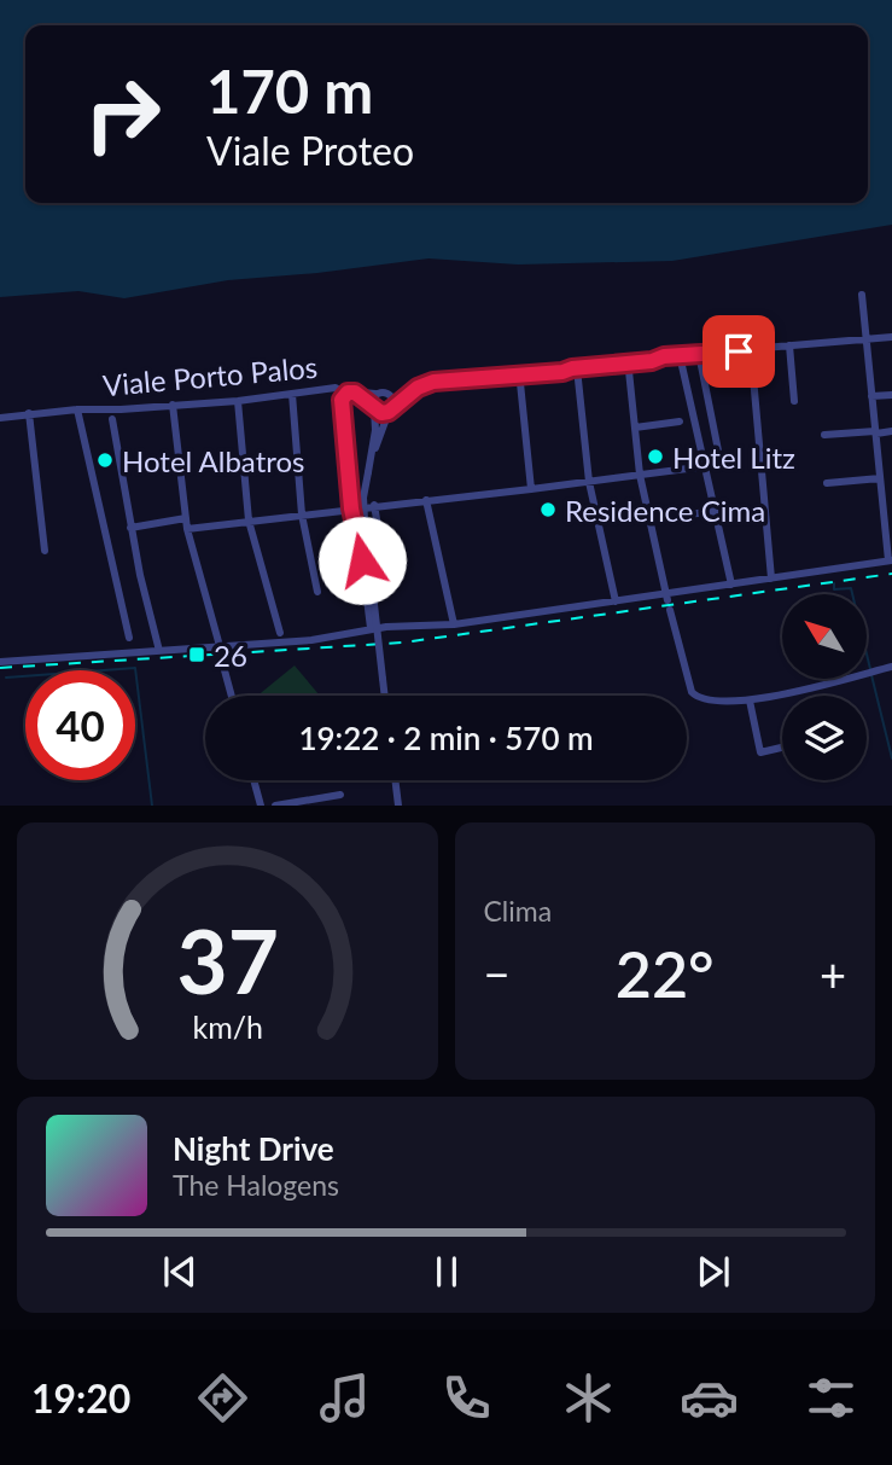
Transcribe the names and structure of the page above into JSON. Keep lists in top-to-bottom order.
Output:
{
  "streets": {
    "street": ["Viale Porto Palos"]
  },
  "places": {
    "other": ["Hotel Litz", "Hotel Albatros", "Residence Cima"],
    "transit": ["26"]
  },
  "north": "top left",
  "page": {
    "turn": ["170 m", "Viale Proteo"],
    "limit": "40",
    "trip": "19:22 · 2 min · 570 m",
    "tile": "Clima",
    "heat": ["−", "22°", "+"],
    "song": ["Night Drive", "The Halogens"],
    "tabs": "19:20",
    "gauge": ["37", "km/h"]
  }
}
